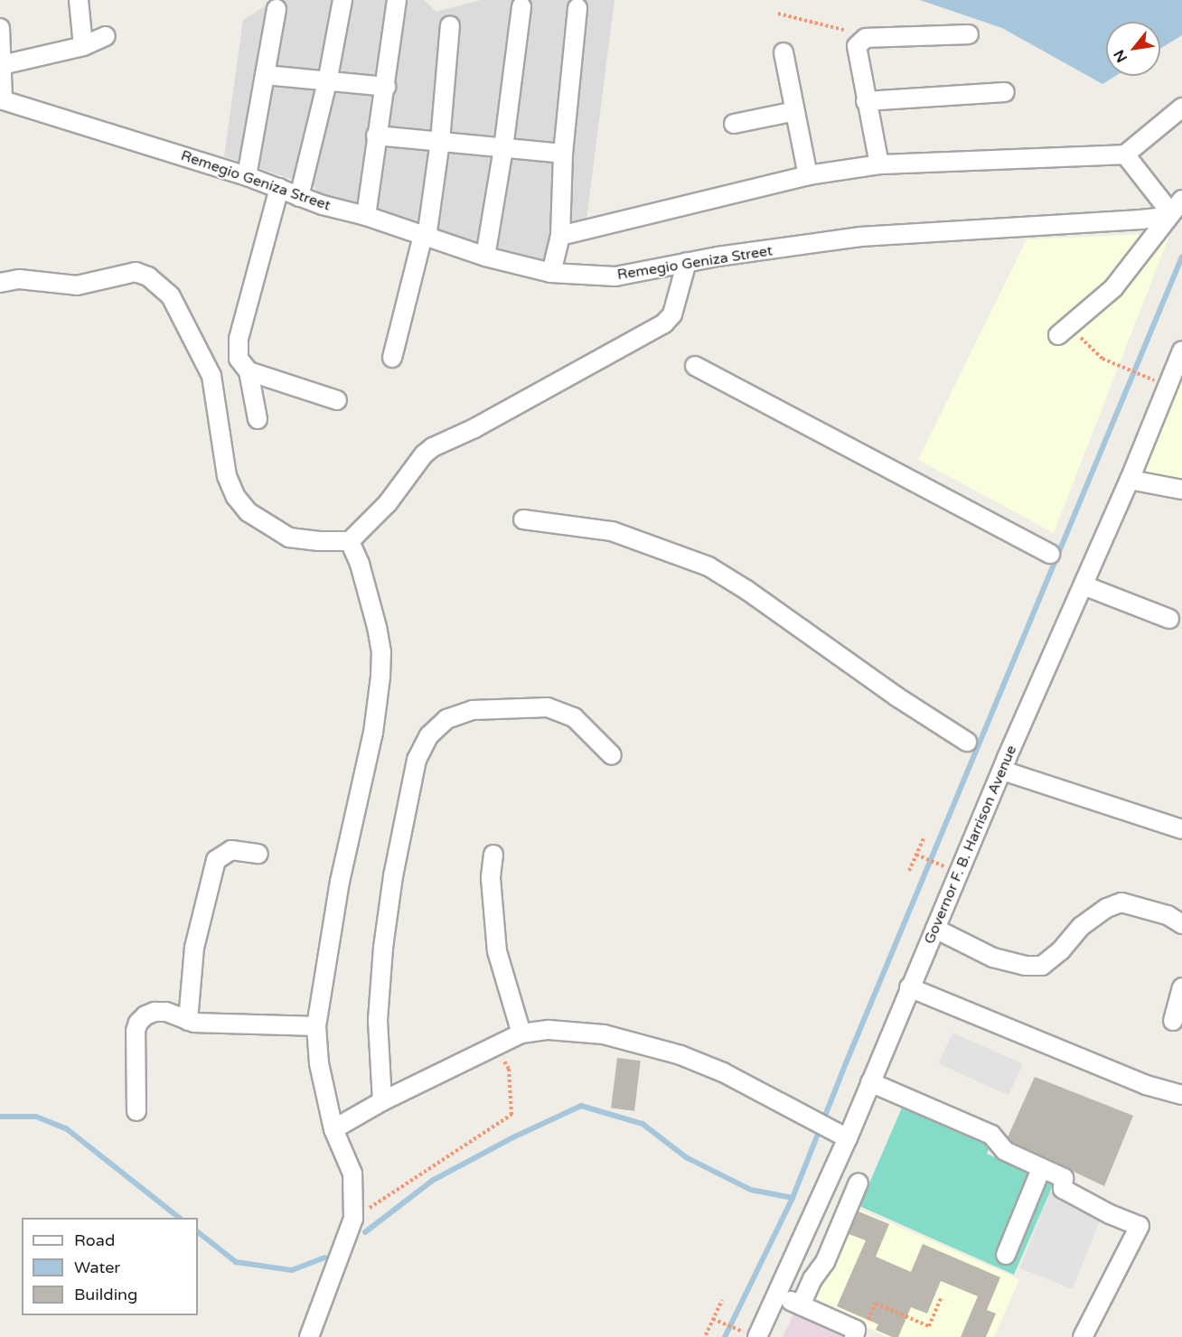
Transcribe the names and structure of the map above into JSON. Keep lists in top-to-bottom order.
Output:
{
  "streets": {
    "street": ["Remegio Geniza Street", "Governor F. B. Harrison Avenue"]
  },
  "legend": ["Road", "Water", "Building"],
  "north": "bottom left"
}
